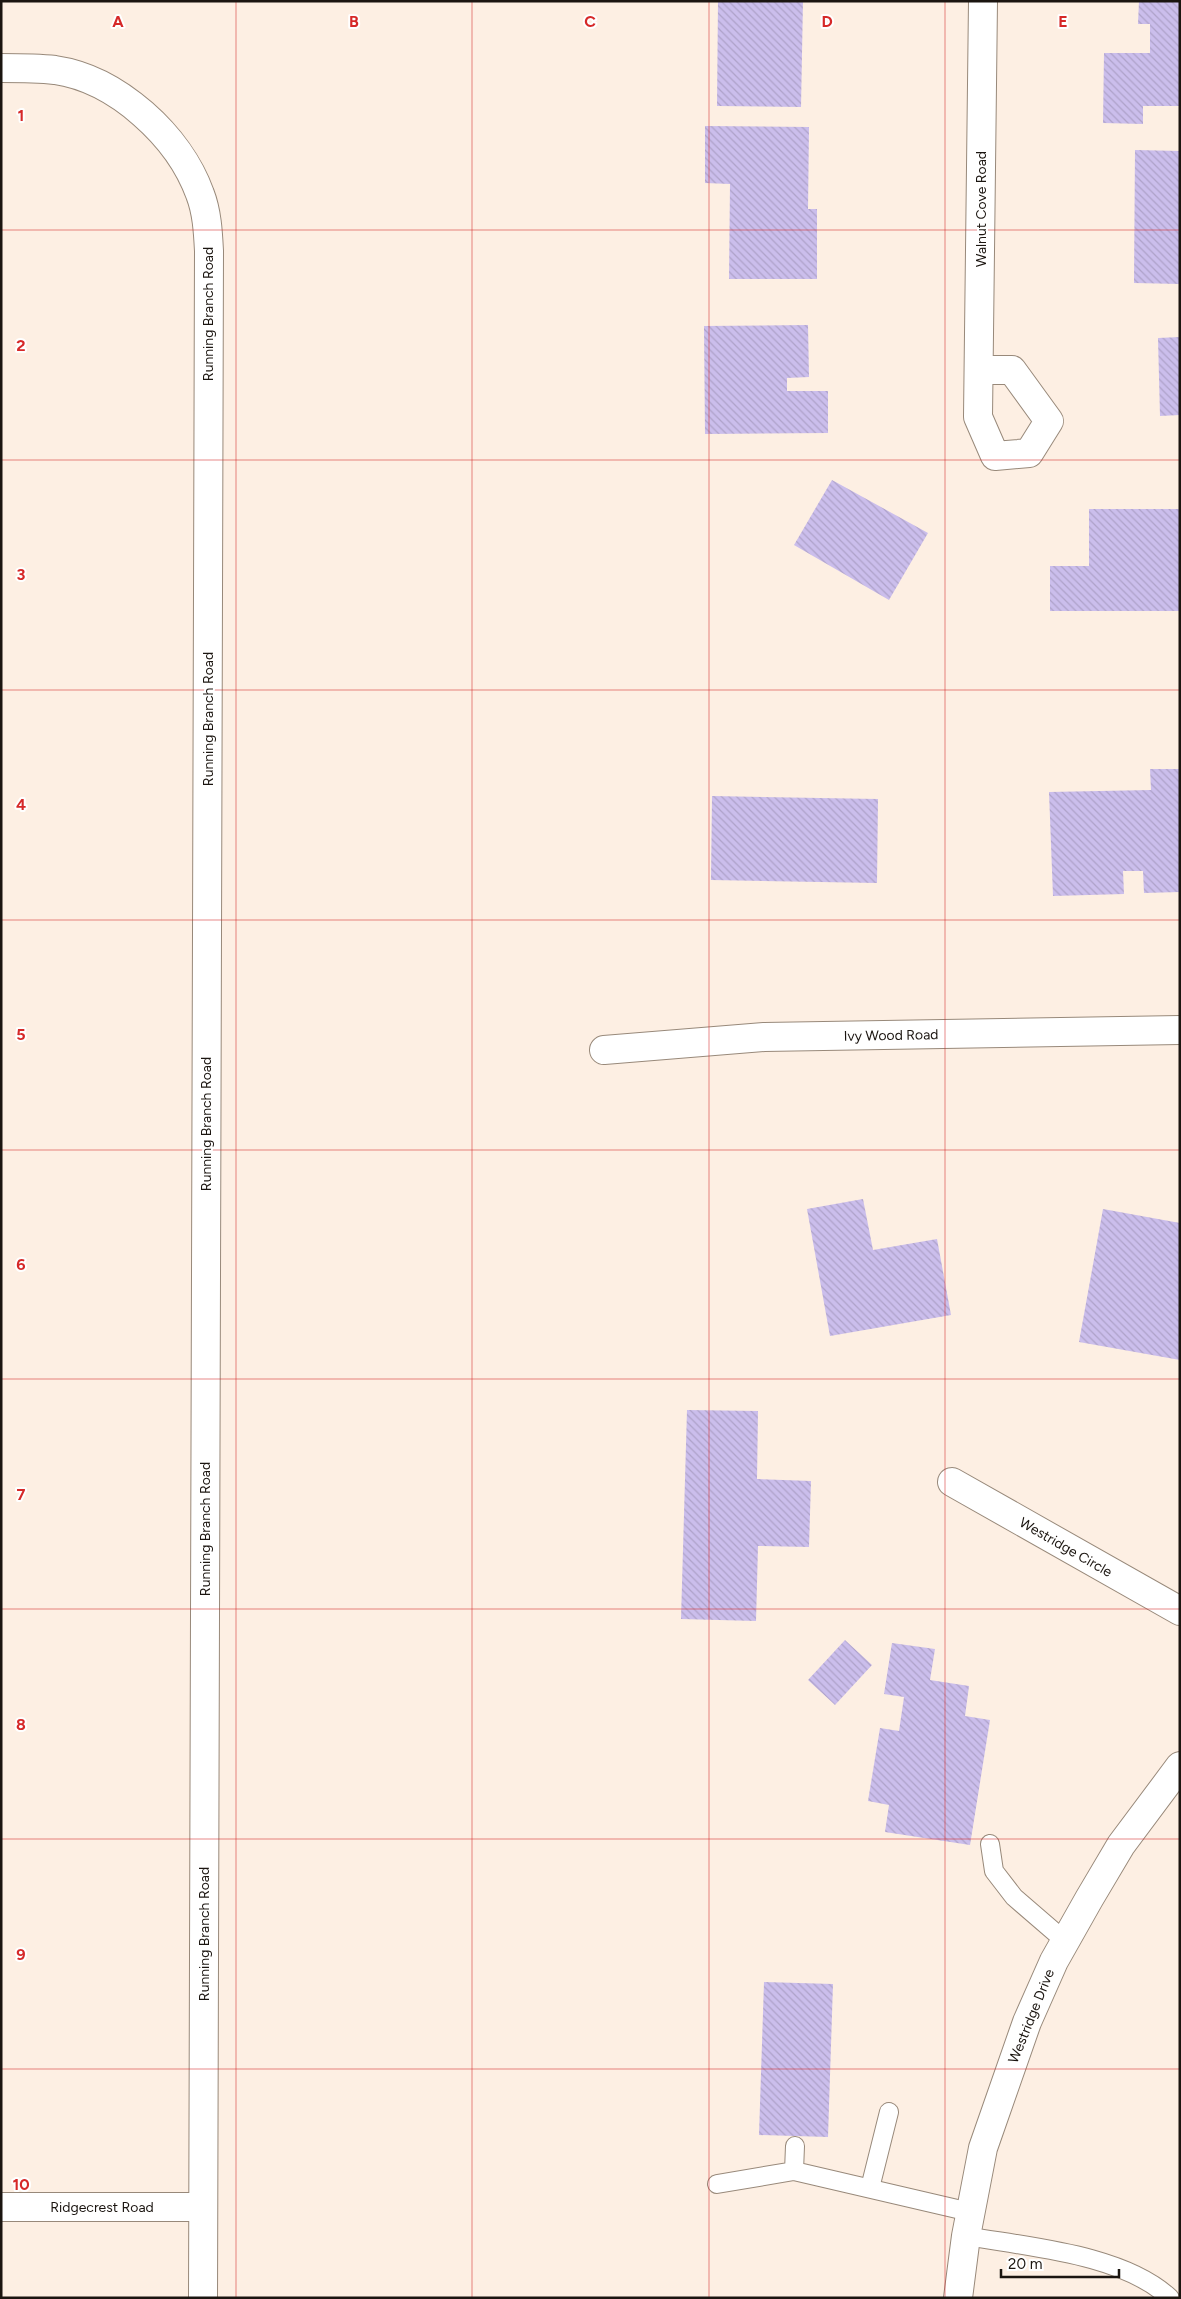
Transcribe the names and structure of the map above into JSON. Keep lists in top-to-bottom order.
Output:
{
  "streets": {
    "street": [
      "Walnut Cove Road",
      "Running Branch Road",
      "Ivy Wood Road",
      "Westridge Circle",
      "Westridge Drive",
      "Ridgecrest Road"
    ]
  },
  "crossings": [
    ["Running Branch Road", "Ridgecrest Road"]
  ],
  "scale_bar": "20 m",
  "grid": {
    "columns": [
      "A",
      "B",
      "C",
      "D",
      "E"
    ],
    "rows": [
      "1",
      "2",
      "3",
      "4",
      "5",
      "6",
      "7",
      "8",
      "9",
      "10"
    ]
  }
}
